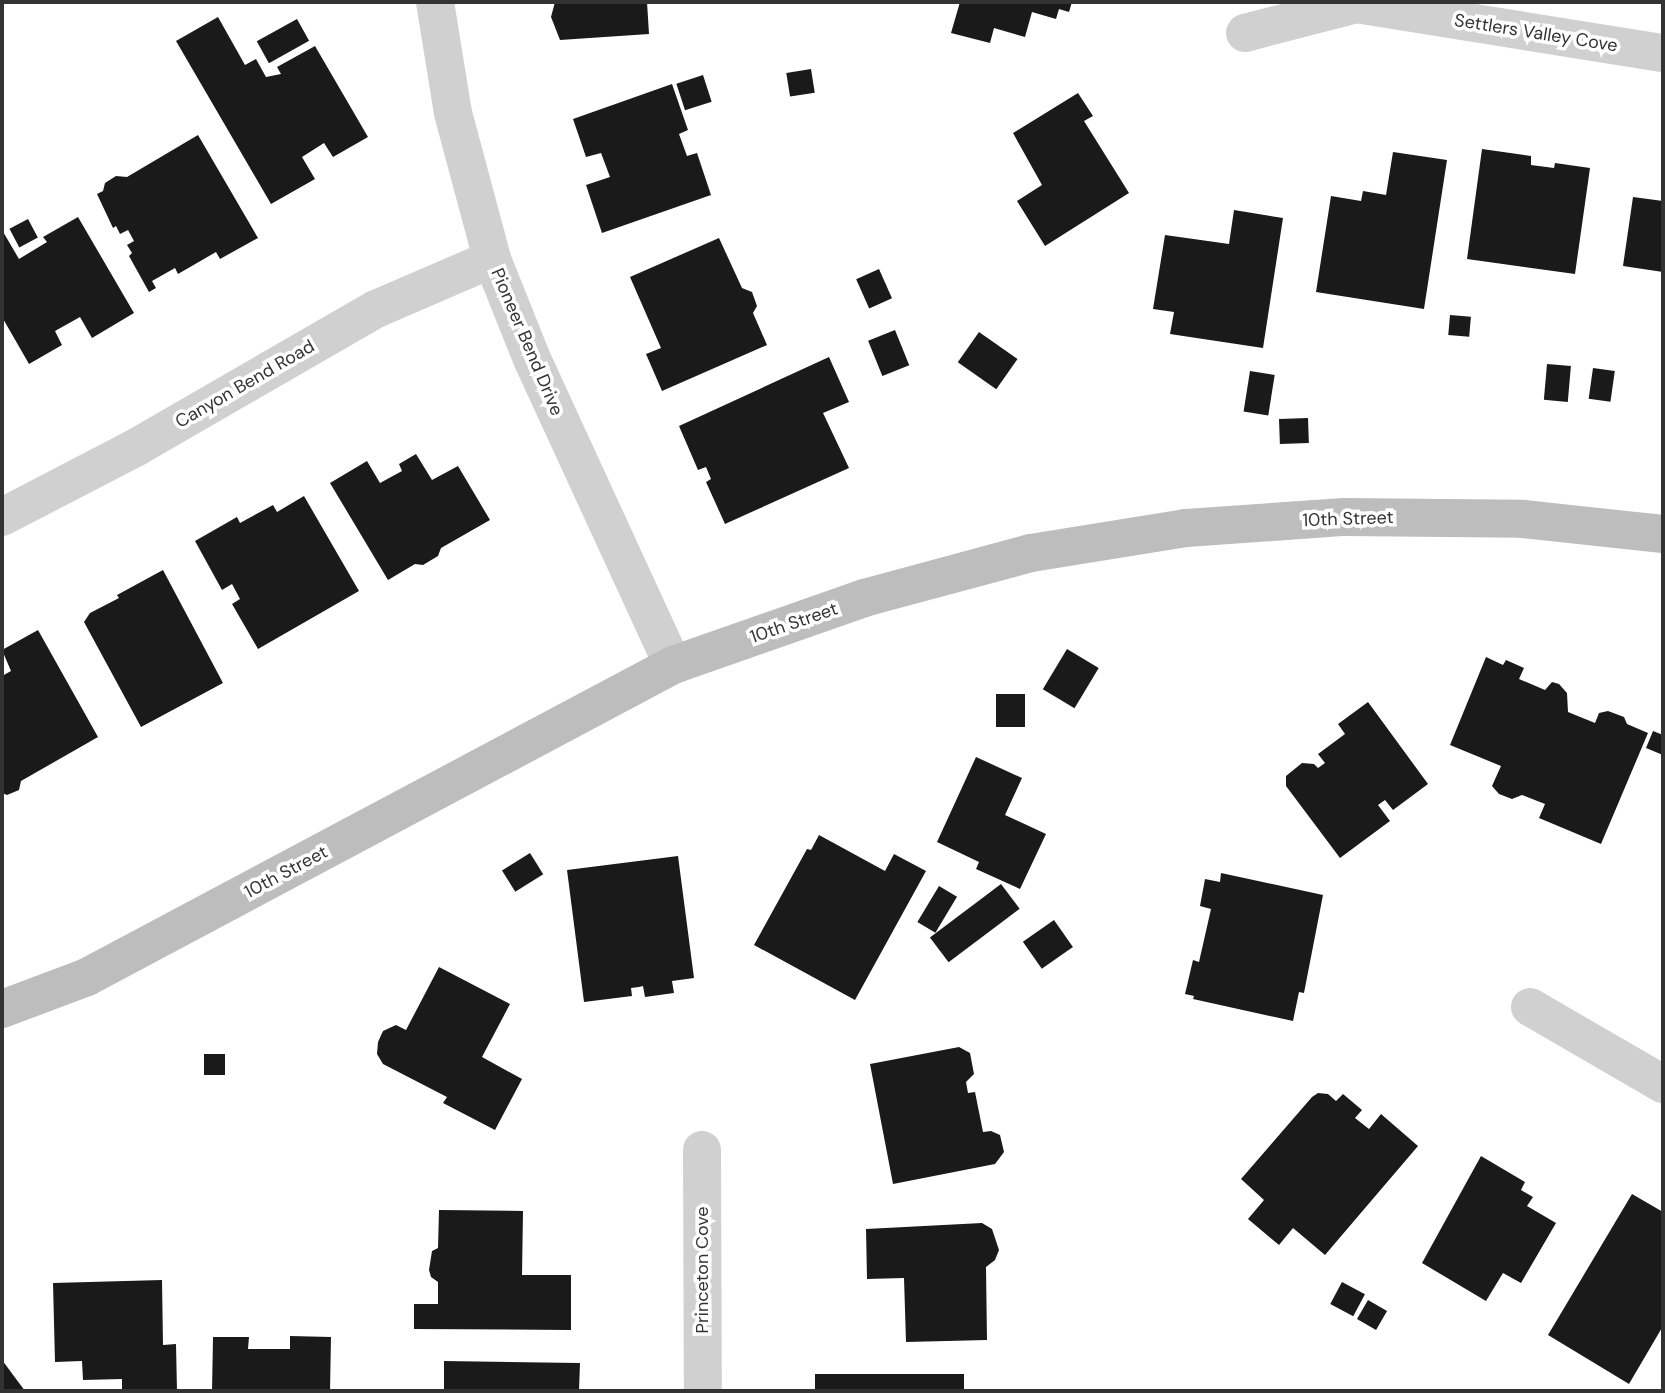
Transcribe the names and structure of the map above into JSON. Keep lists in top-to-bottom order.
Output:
{
  "streets": {
    "street": [
      "Settlers Valley Cove",
      "Pioneer Bend Drive",
      "Canyon Bend Road",
      "10th Street",
      "Princeton Cove"
    ]
  },
  "crossings": [
    ["Pioneer Bend Drive", "Canyon Bend Road"],
    ["Pioneer Bend Drive", "10th Street"]
  ]
}
